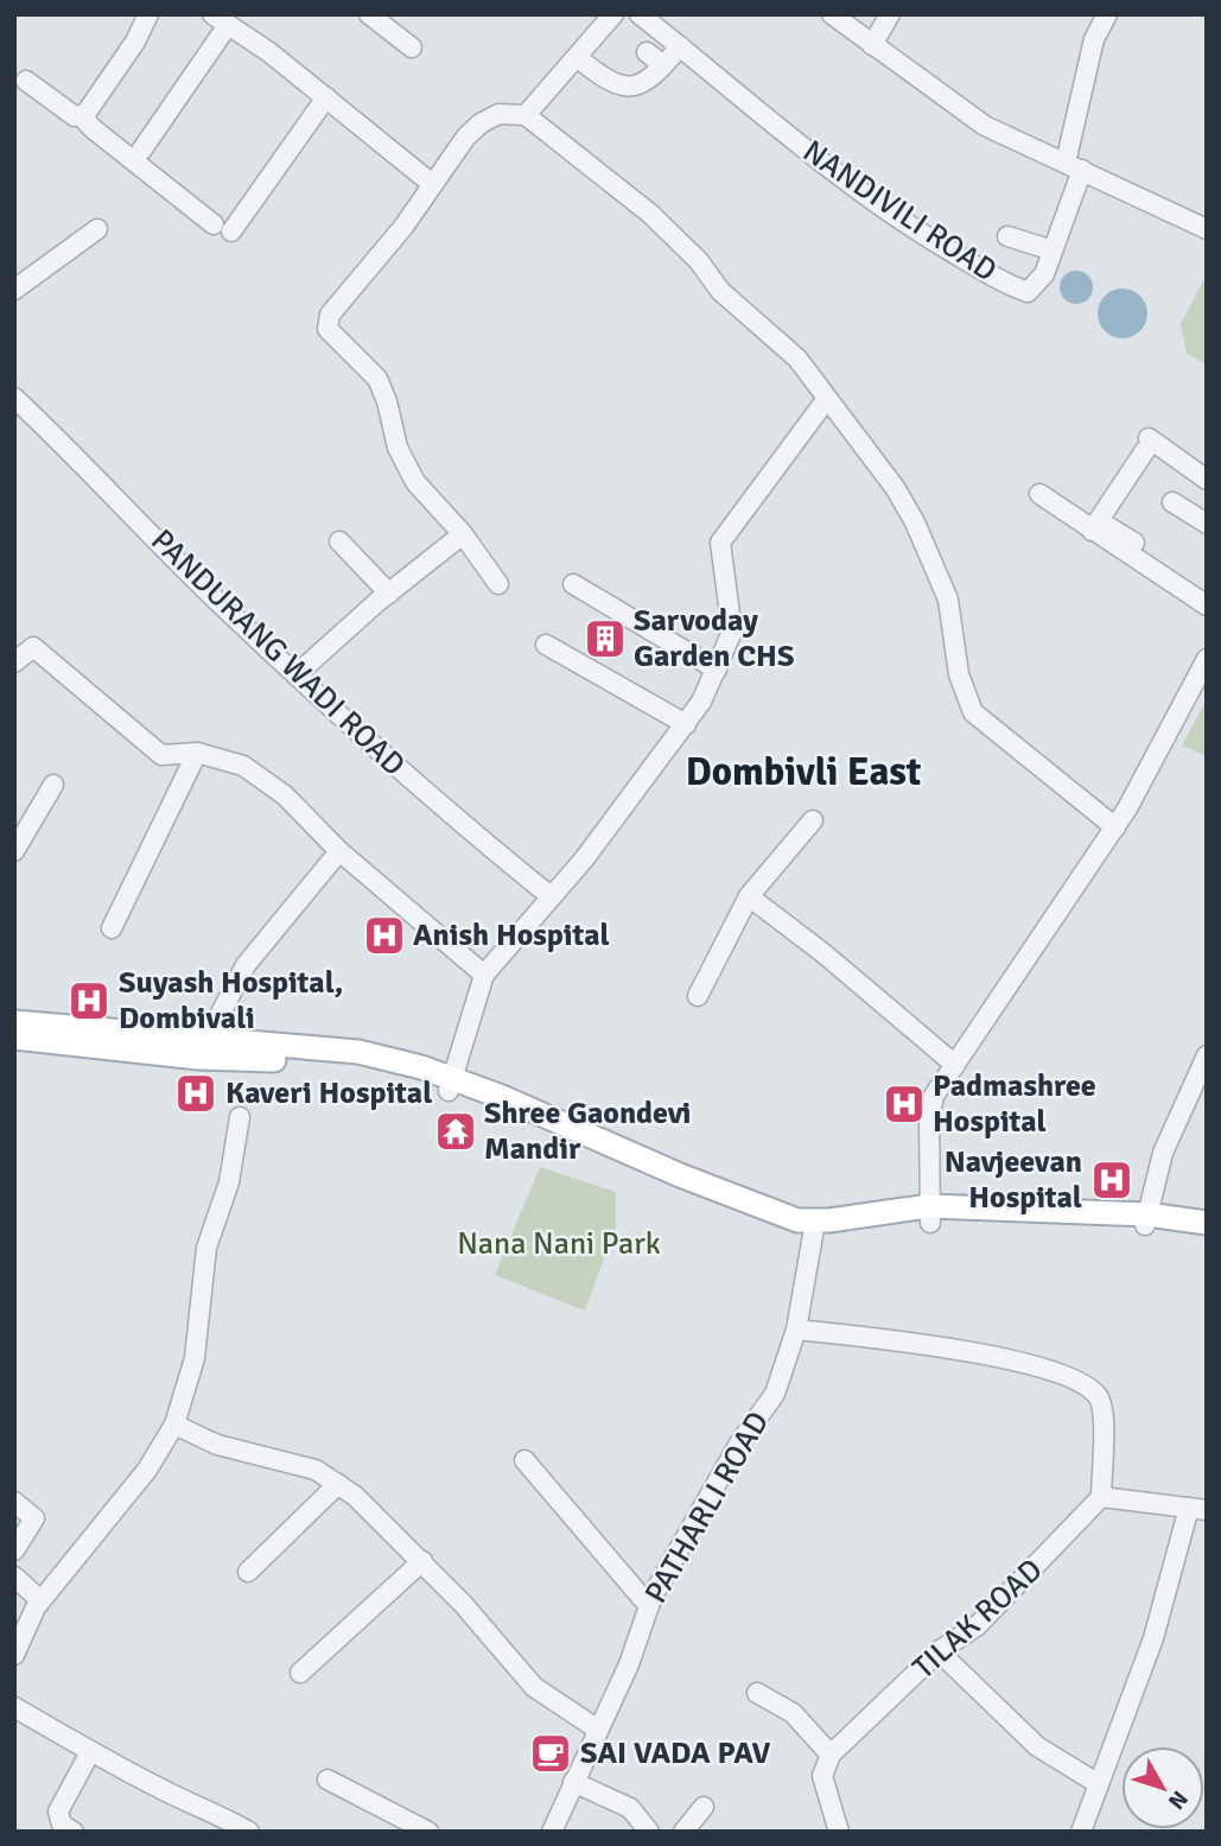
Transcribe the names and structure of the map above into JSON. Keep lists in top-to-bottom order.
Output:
{
  "streets": {
    "street": [
      "NANDIVILI ROAD",
      "PANDURANG WADI ROAD",
      "PATHARLI ROAD",
      "TILAK ROAD"
    ]
  },
  "districts": ["Dombivli East"],
  "parks": ["Nana Nani Park"],
  "places": {
    "building": ["Sarvoday Garden CHS"],
    "hospital": [
      "Anish Hospital",
      "Suyash Hospital, Dombivali",
      "Kaveri Hospital",
      "Padmashree Hospital",
      "Navjeevan Hospital"
    ],
    "temple": ["Shree Gaondevi Mandir"],
    "cafe": ["SAI VADA PAV"]
  },
  "north": "bottom right"
}
